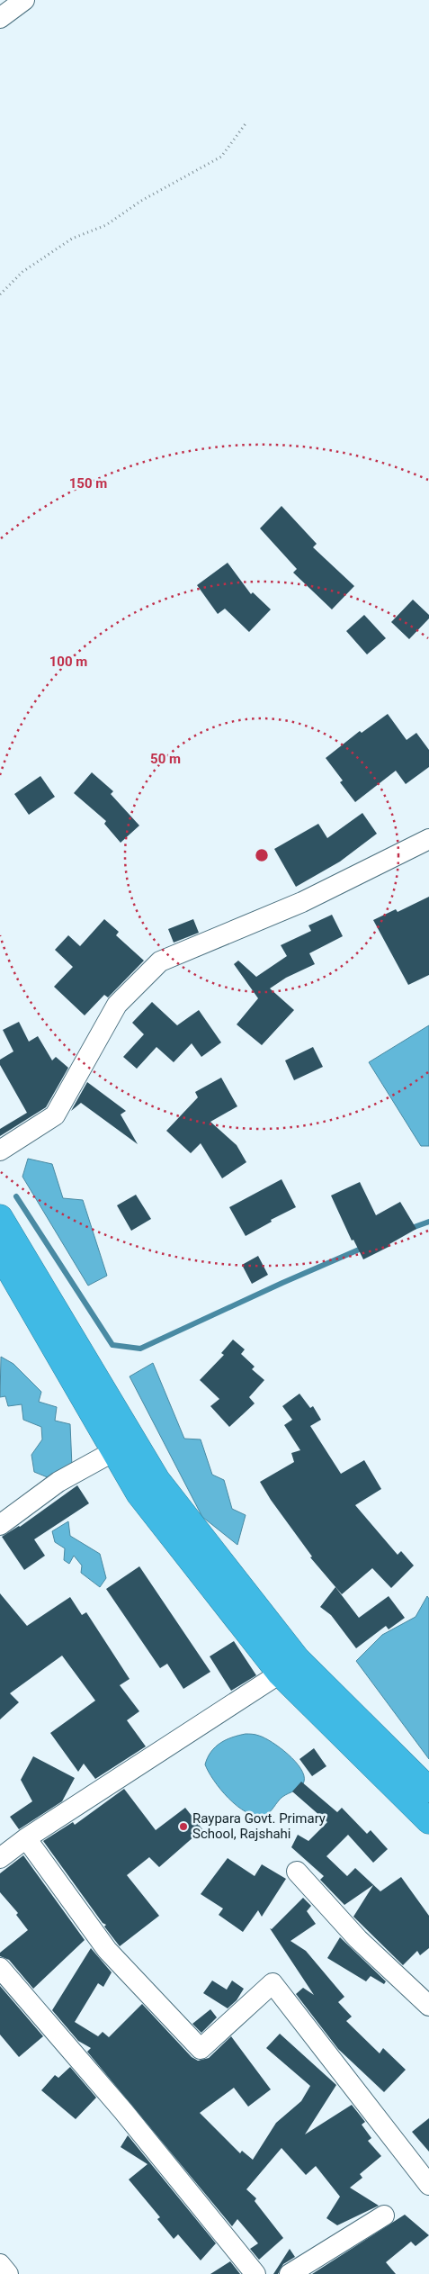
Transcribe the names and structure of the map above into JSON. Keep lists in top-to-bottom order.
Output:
{
  "places": ["Raypara Govt. Primary School, Rajshahi"],
  "rings": ["150 m", "100 m", "50 m"]
}
